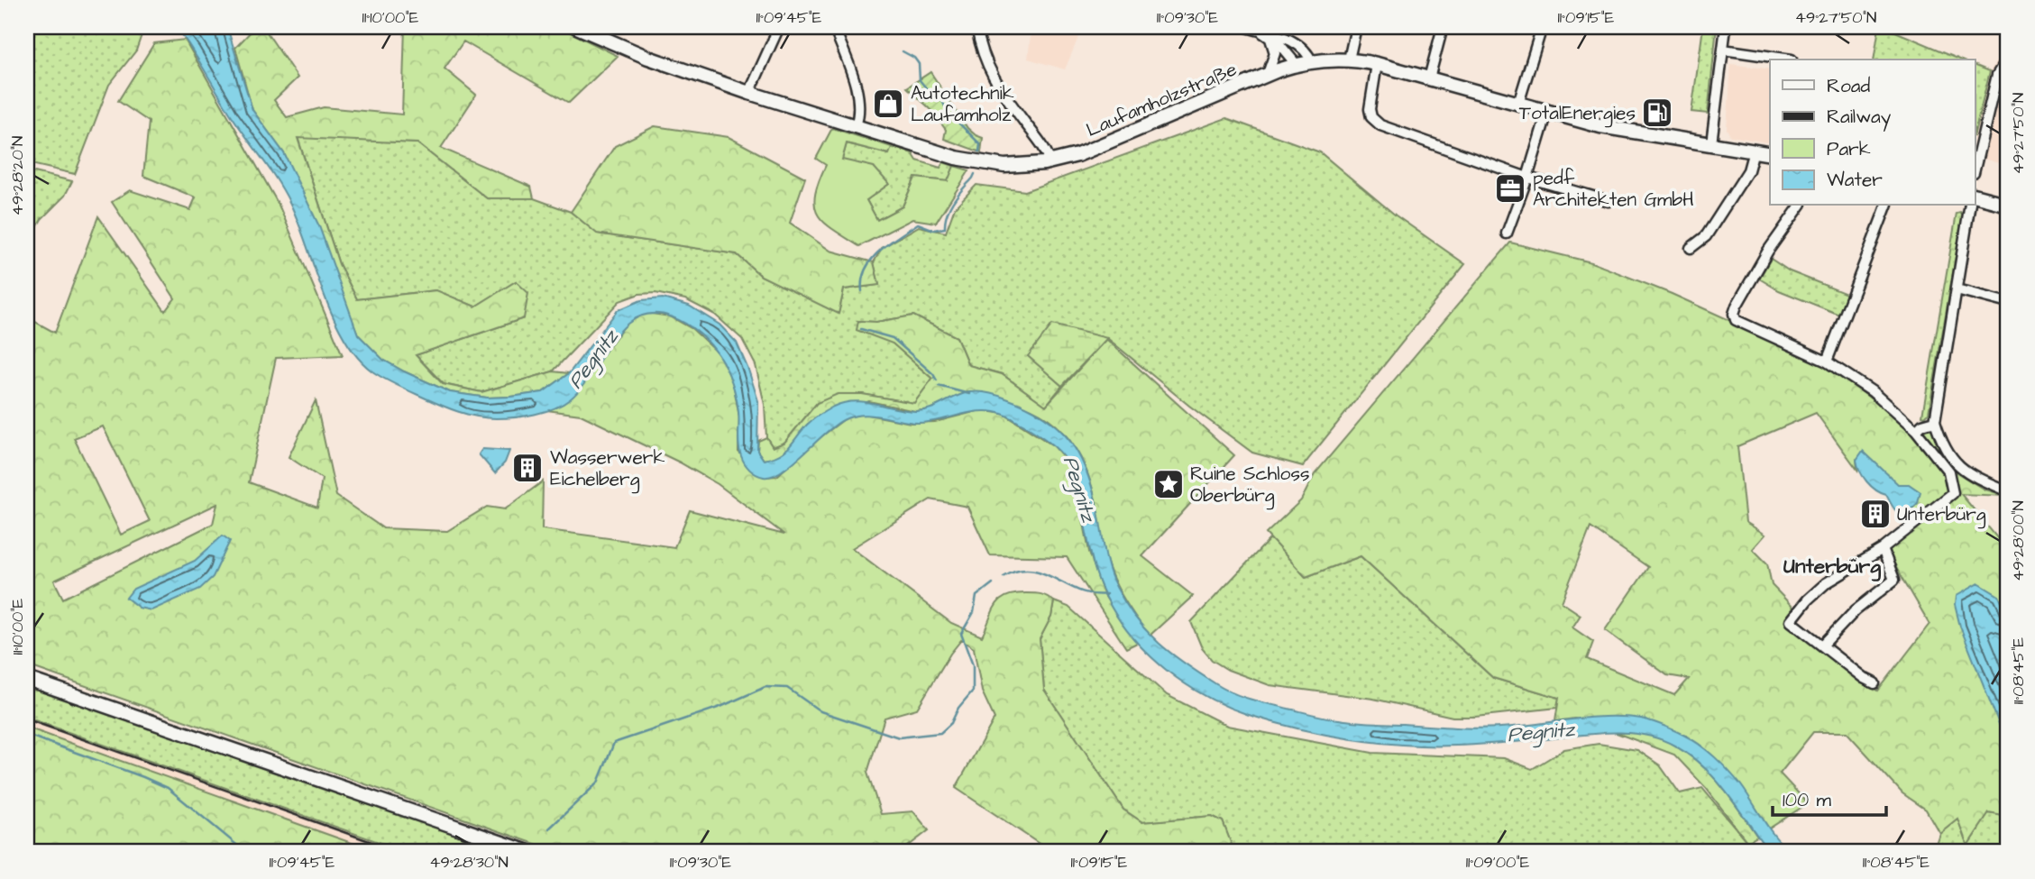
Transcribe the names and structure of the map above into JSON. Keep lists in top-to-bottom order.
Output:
{
  "streets": {
    "main road": ["Laufamholzstraße"]
  },
  "districts": ["Unterbürg"],
  "water": ["Pegnitz"],
  "places": {
    "shop": ["Autotechnik Laufamholz"],
    "fuel station": ["TotalEnergies"],
    "office": ["pedf Architekten GmbH"],
    "building": ["Wasserwerk Eichelberg", "Unterbürg"],
    "place": ["Ruine Schloss Oberbürg"]
  },
  "legend": [
    "Road",
    "Railway",
    "Park",
    "Water"
  ],
  "scale_bar": "100 m",
  "coordinates": [
    "11°10'00\"E",
    "11°09'45\"E",
    "11°09'30\"E",
    "11°09'15\"E",
    "49°27'50\"N",
    "49°28'20\"N",
    "49°28'00\"N",
    "11°08'45\"E",
    "49°28'30\"N",
    "11°09'00\"E"
  ]
}
